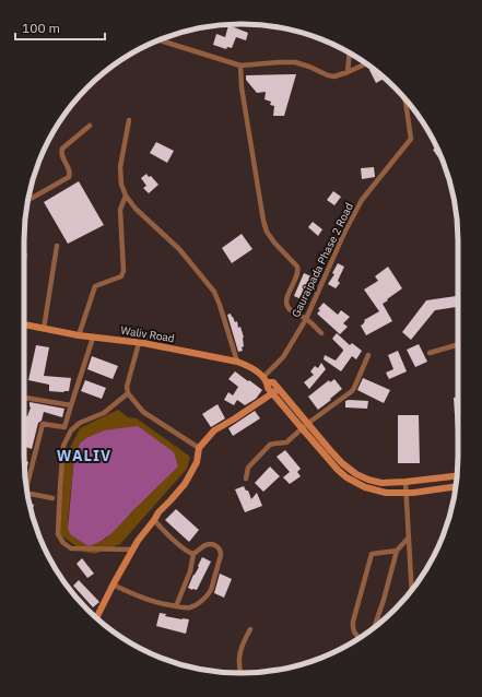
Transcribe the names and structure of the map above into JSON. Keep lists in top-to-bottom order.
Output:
{
  "streets": {
    "main road": ["Waliv Road"],
    "street": ["Gauraipada Phase 2 Road"]
  },
  "crossings": [
    ["Gauraipada Phase 2 Road", "Waliv Road"]
  ],
  "districts": ["WALIV"],
  "scale_bar": "100 m"
}
